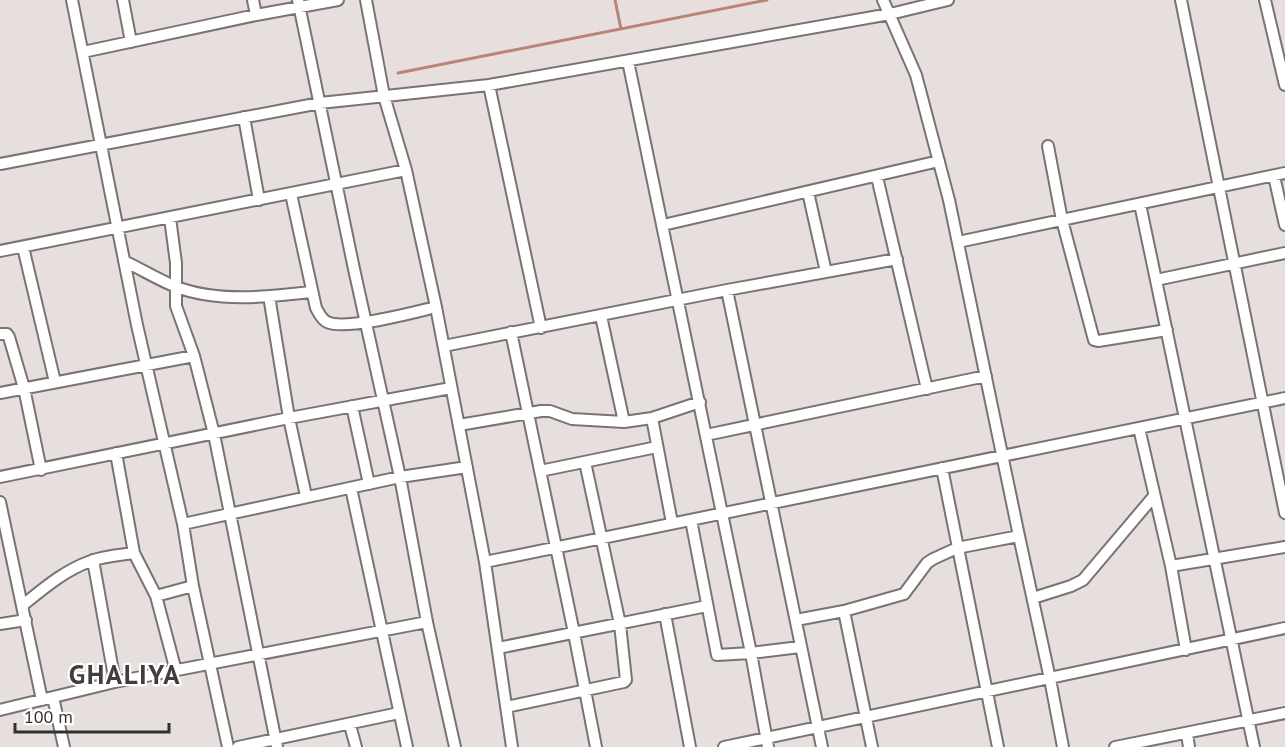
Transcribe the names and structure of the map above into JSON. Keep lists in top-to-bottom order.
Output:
{
  "districts": ["GHALIYA"],
  "scale_bar": "100 m"
}
